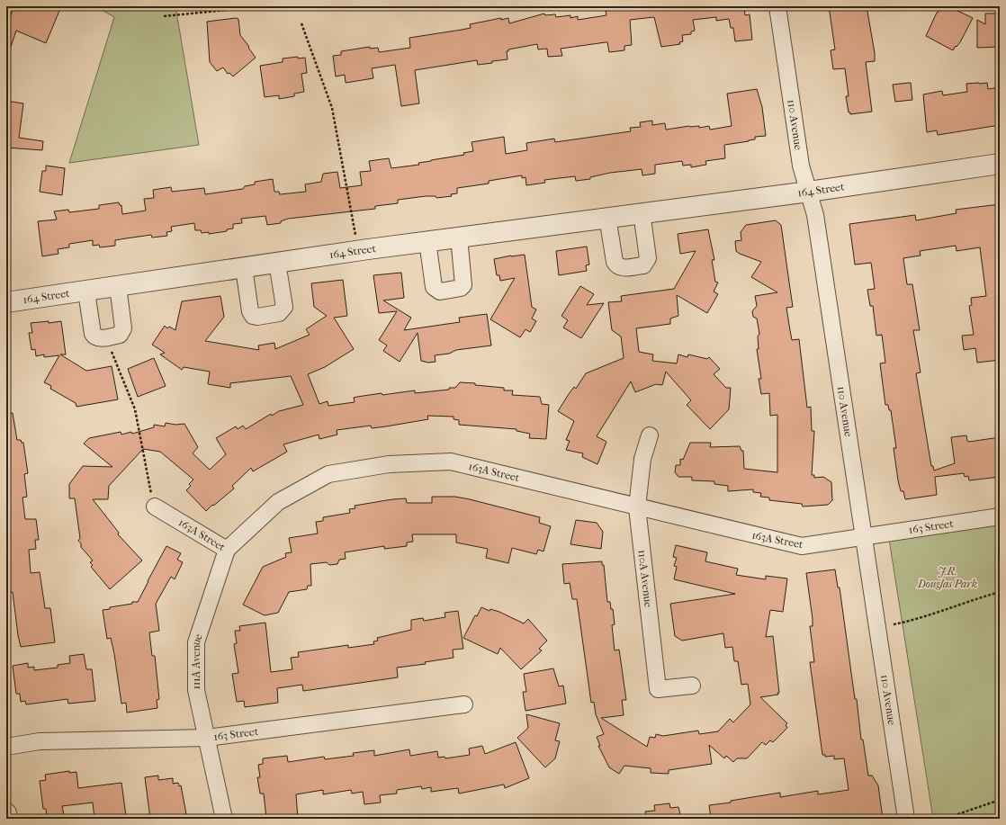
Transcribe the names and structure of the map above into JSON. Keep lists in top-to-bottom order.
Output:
{
  "streets": {
    "street": [
      "110 Avenue",
      "164 Street",
      "163A Street",
      "163 Street",
      "110A Avenue",
      "111A Avenue"
    ]
  },
  "crossings": [
    ["110 Avenue", "164 Street"],
    ["110 Avenue", "163A Street"],
    ["110 Avenue", "163 Street"],
    ["163A Street", "163 Street"],
    ["163A Street", "110A Avenue"],
    ["163A Street", "111A Avenue"],
    ["163 Street", "111A Avenue"]
  ],
  "parks": ["J.R. Douglas Park"]
}
